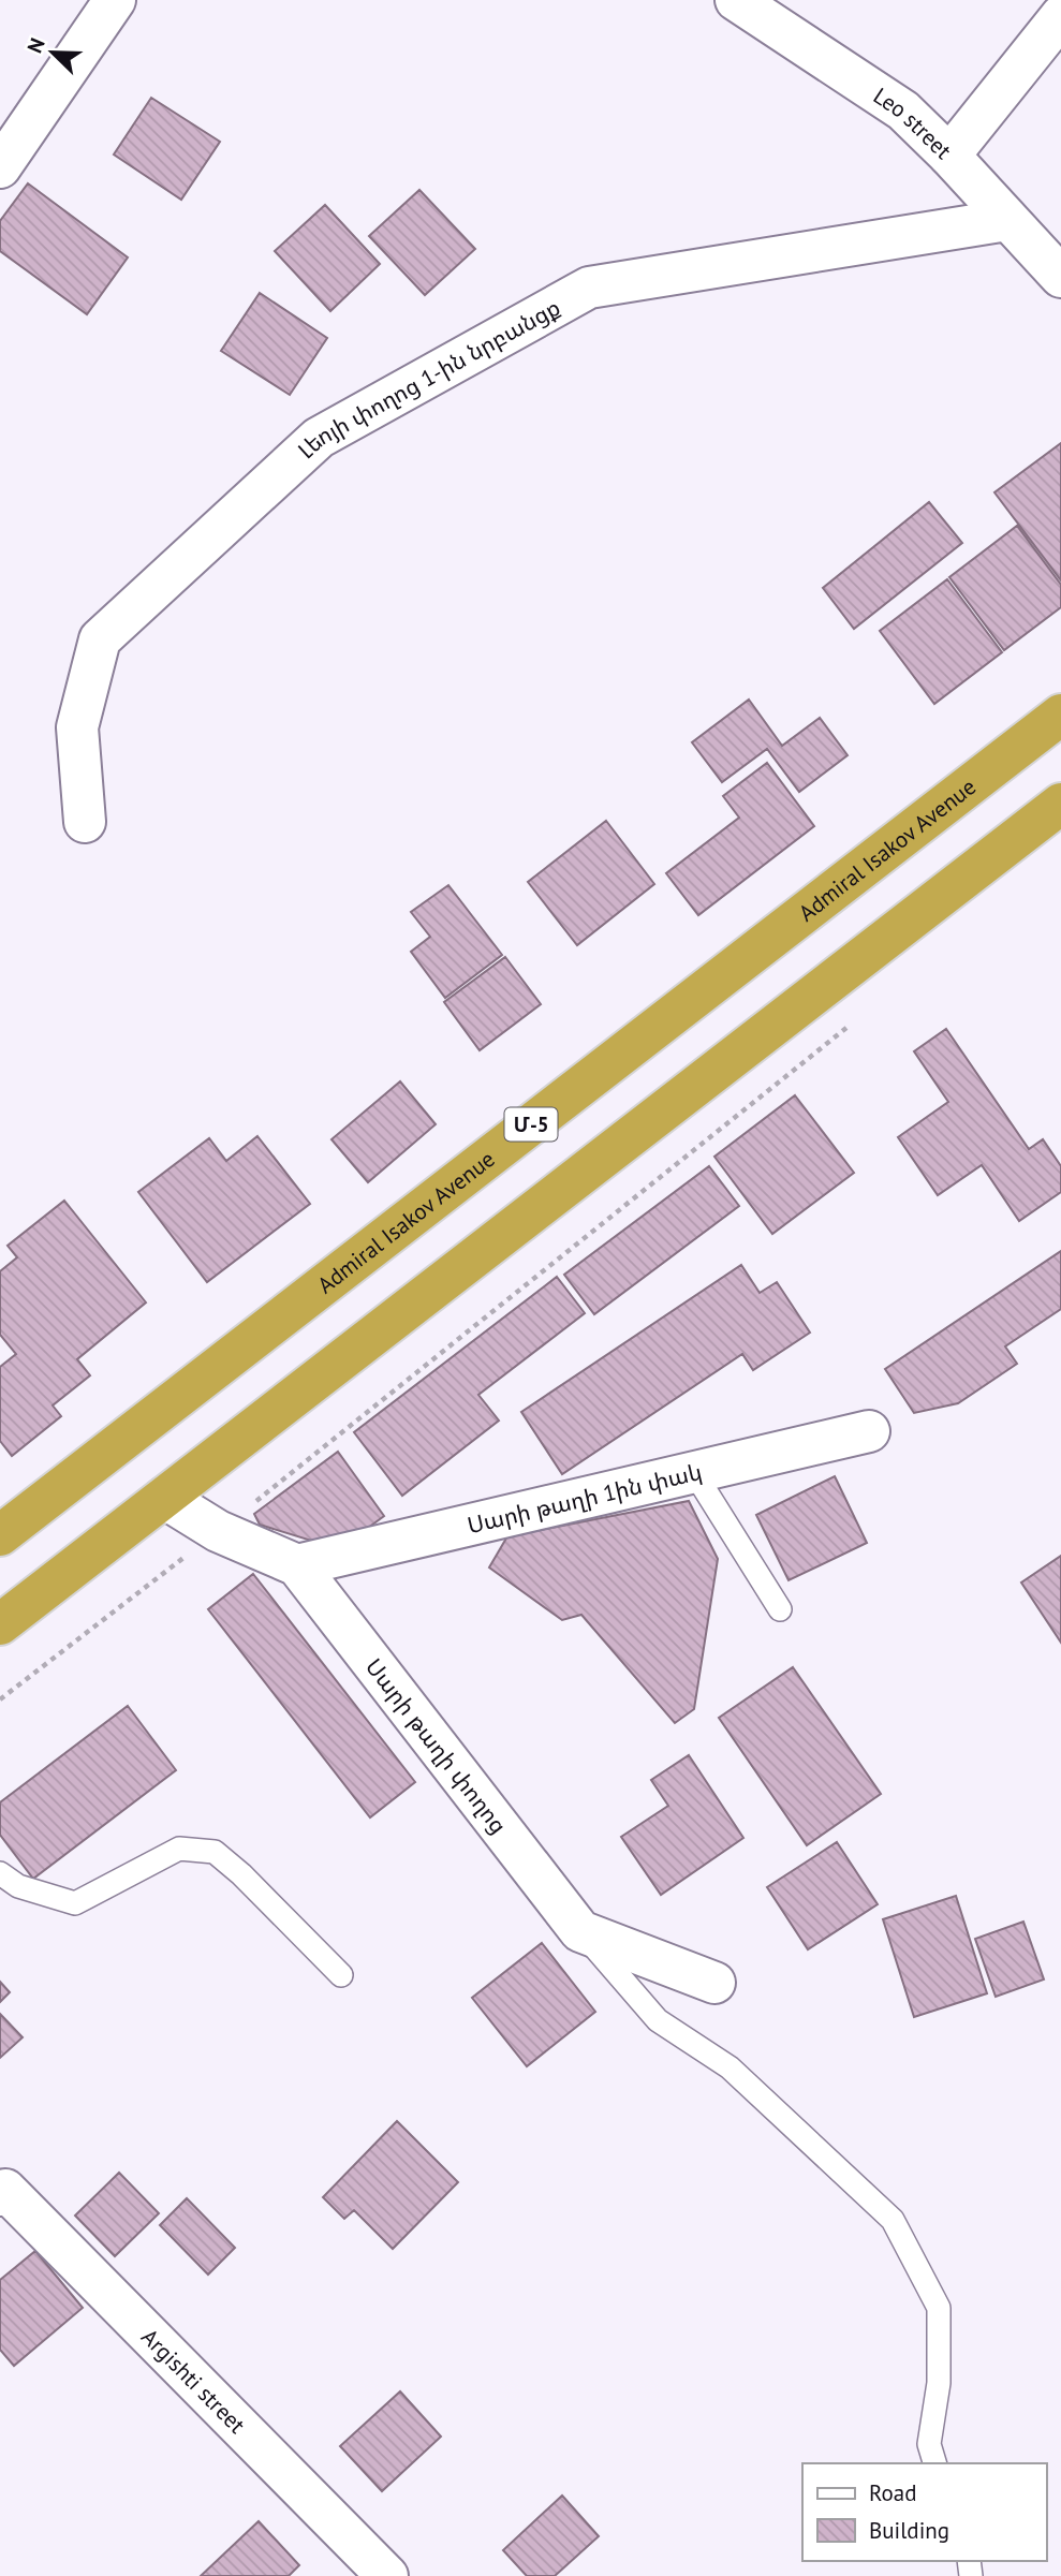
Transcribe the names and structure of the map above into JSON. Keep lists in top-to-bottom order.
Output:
{
  "streets": {
    "highway": ["Admiral Isakov Avenue", "Մ-5"],
    "street": [
      "Leo street",
      "Լեոյի փողոց 1-ին նրբանցք",
      "Սարի թաղի 1ին փակ",
      "Սարի թաղի փողոց",
      "Argishti street"
    ]
  },
  "crossings": [
    ["Leo street", "Լեոյի փողոց 1-ին նրբանցք"],
    ["Սարի թաղի 1ին փակ", "Սարի թաղի փողոց"]
  ],
  "legend": ["Road", "Building"],
  "north": "top left"
}
